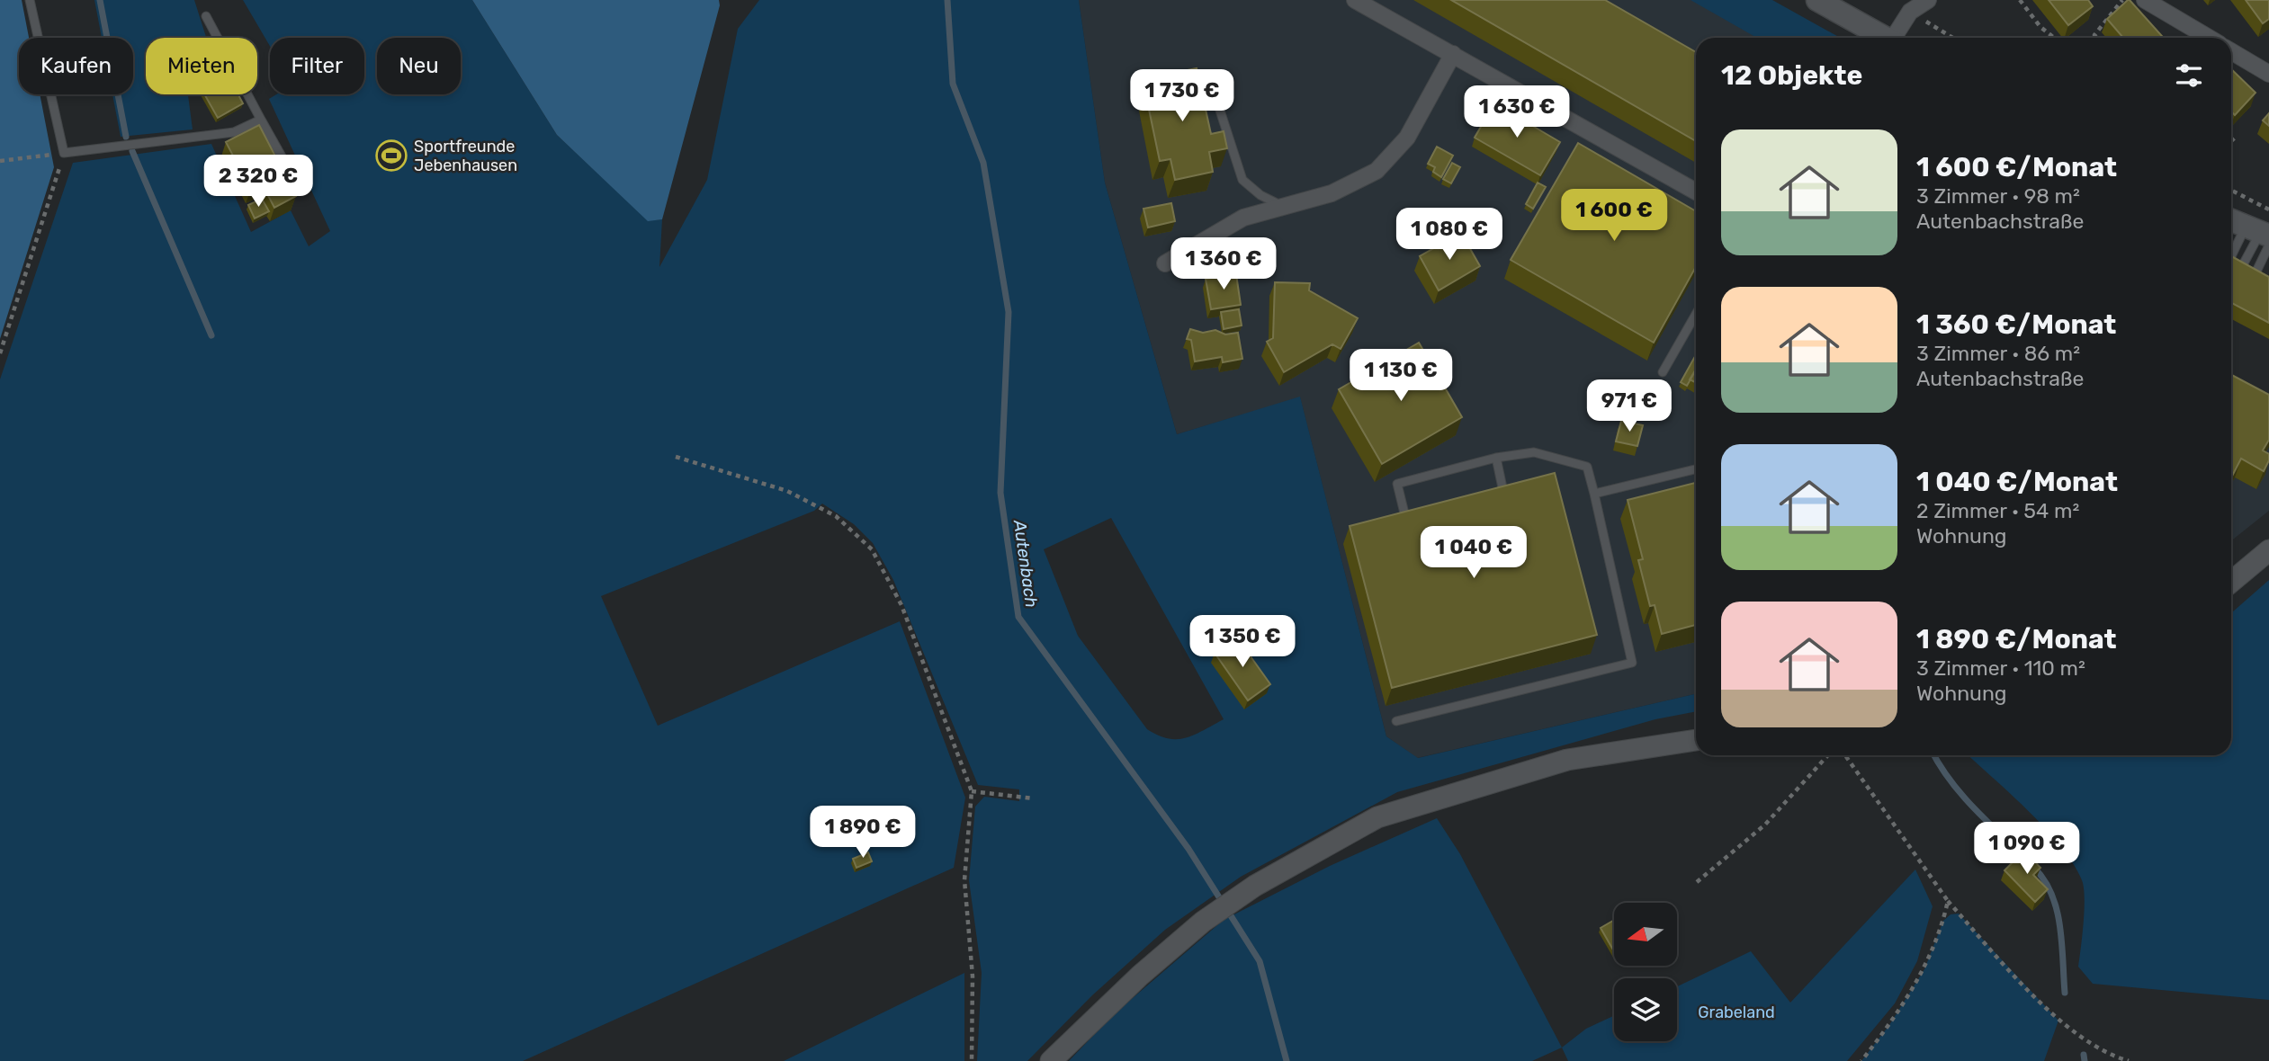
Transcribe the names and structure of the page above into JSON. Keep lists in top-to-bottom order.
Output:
{
  "water": ["Autenbach"],
  "parks": ["Grabeland"],
  "places": {
    "sports": ["Sportfreunde Jebenhausen"]
  },
  "north": "left",
  "page": {
    "chip": [
      "Kaufen",
      "Mieten",
      "Filter",
      "Neu"
    ],
    "heading": "12 Objekte",
    "price": [
      "1 730 €",
      "1 630 €",
      "2 320 €",
      "1 600 €",
      "1 080 €",
      "1 360 €",
      "1 130 €",
      "971 €",
      "1 040 €",
      "1 350 €",
      "1 890 €",
      "1 090 €"
    ],
    "list": [
      {
        "name": "1 600 €/Monat",
        "note": "3 Zimmer · 98 m² · Autenbachstraße"
      },
      {
        "name": "1 360 €/Monat",
        "note": "3 Zimmer · 86 m² · Autenbachstraße"
      },
      {
        "name": "1 040 €/Monat",
        "note": "2 Zimmer · 54 m² · Wohnung"
      },
      {
        "name": "1 890 €/Monat",
        "note": "3 Zimmer · 110 m² · Wohnung"
      }
    ]
  }
}
